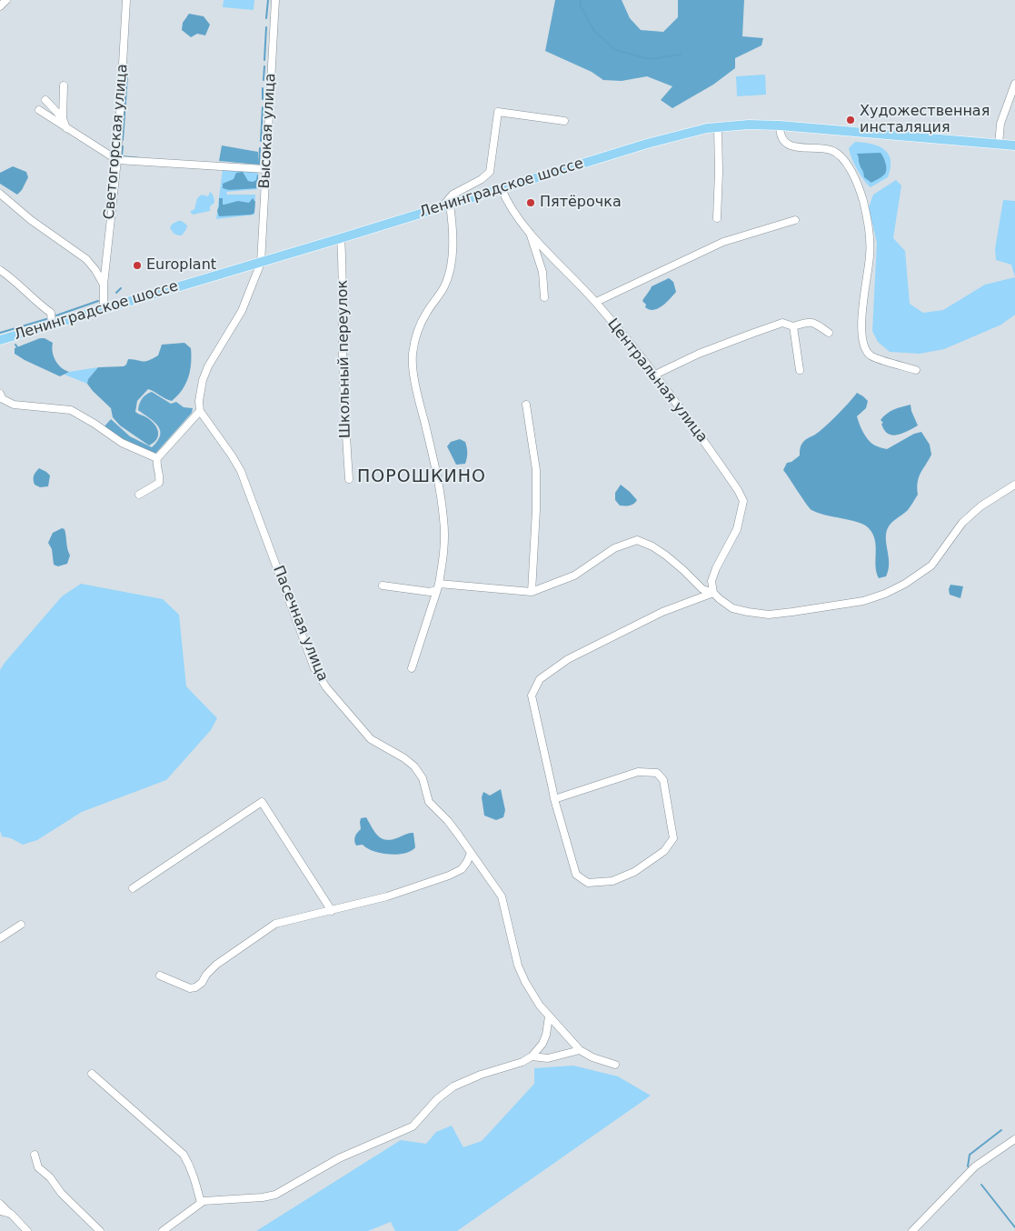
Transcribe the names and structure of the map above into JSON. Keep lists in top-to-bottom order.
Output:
{
  "streets": {
    "main road": ["Ленинградское шоссе"],
    "street": [
      "Высокая улица",
      "Светогорская улица",
      "Школьный переулок",
      "Центральная улица",
      "Пасечная улица"
    ]
  },
  "crossings": [
    ["Высокая улица", "Ленинградское шоссе"],
    ["Светогорская улица", "Ленинградское шоссе"],
    ["Ленинградское шоссе", "Школьный переулок"],
    ["Ленинградское шоссе", "Центральная улица"]
  ],
  "districts": ["ПОРОШКИНО"],
  "places": ["Художественная инсталяция", "Пятёрочка", "Europlant"]
}
